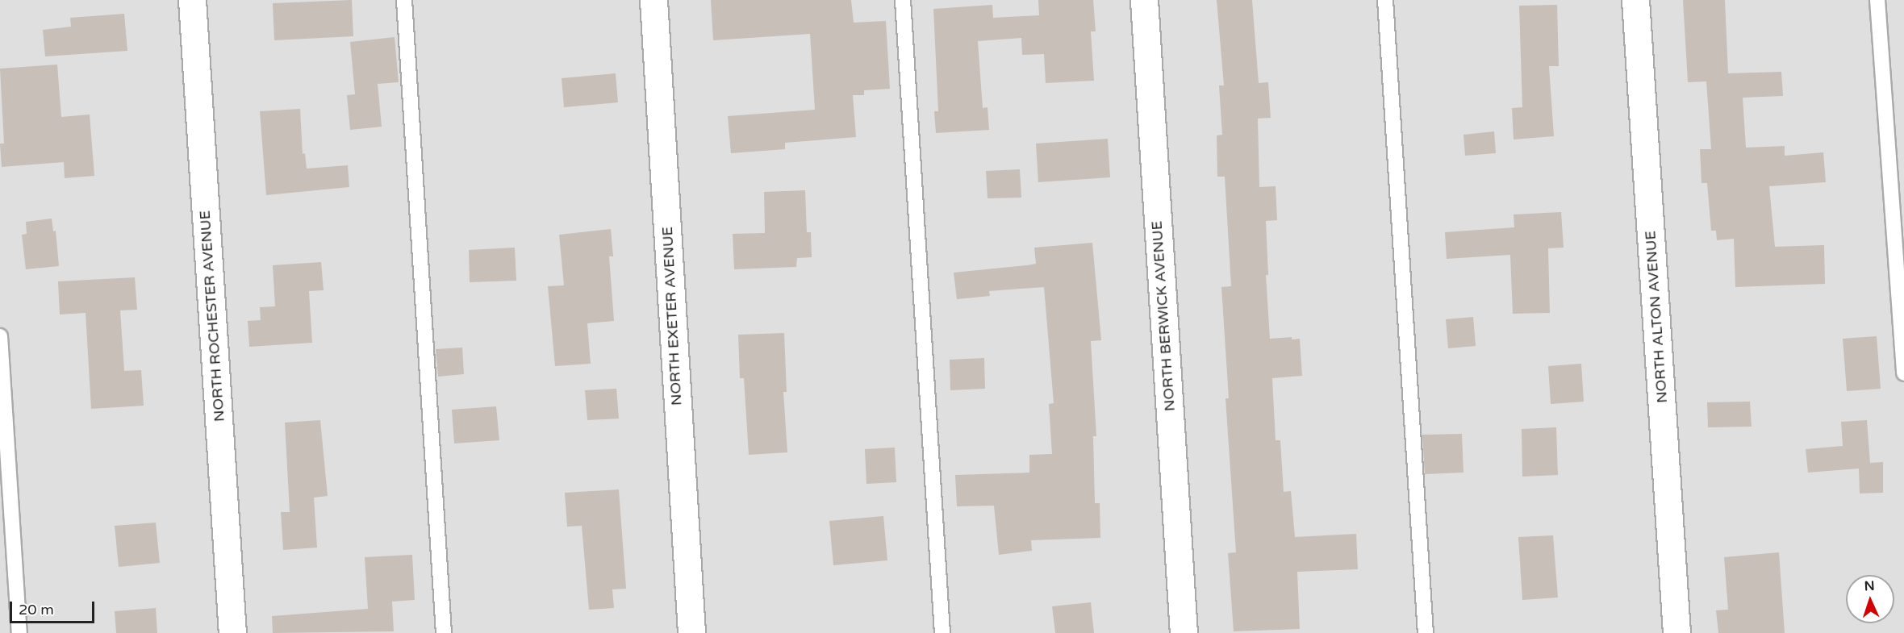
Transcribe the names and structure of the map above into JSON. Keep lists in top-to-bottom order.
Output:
{
  "streets": {
    "street": [
      "NORTH ROCHESTER AVENUE",
      "NORTH EXETER AVENUE",
      "NORTH BERWICK AVENUE",
      "NORTH ALTON AVENUE"
    ]
  },
  "scale_bar": "20 m",
  "north": "top"
}
